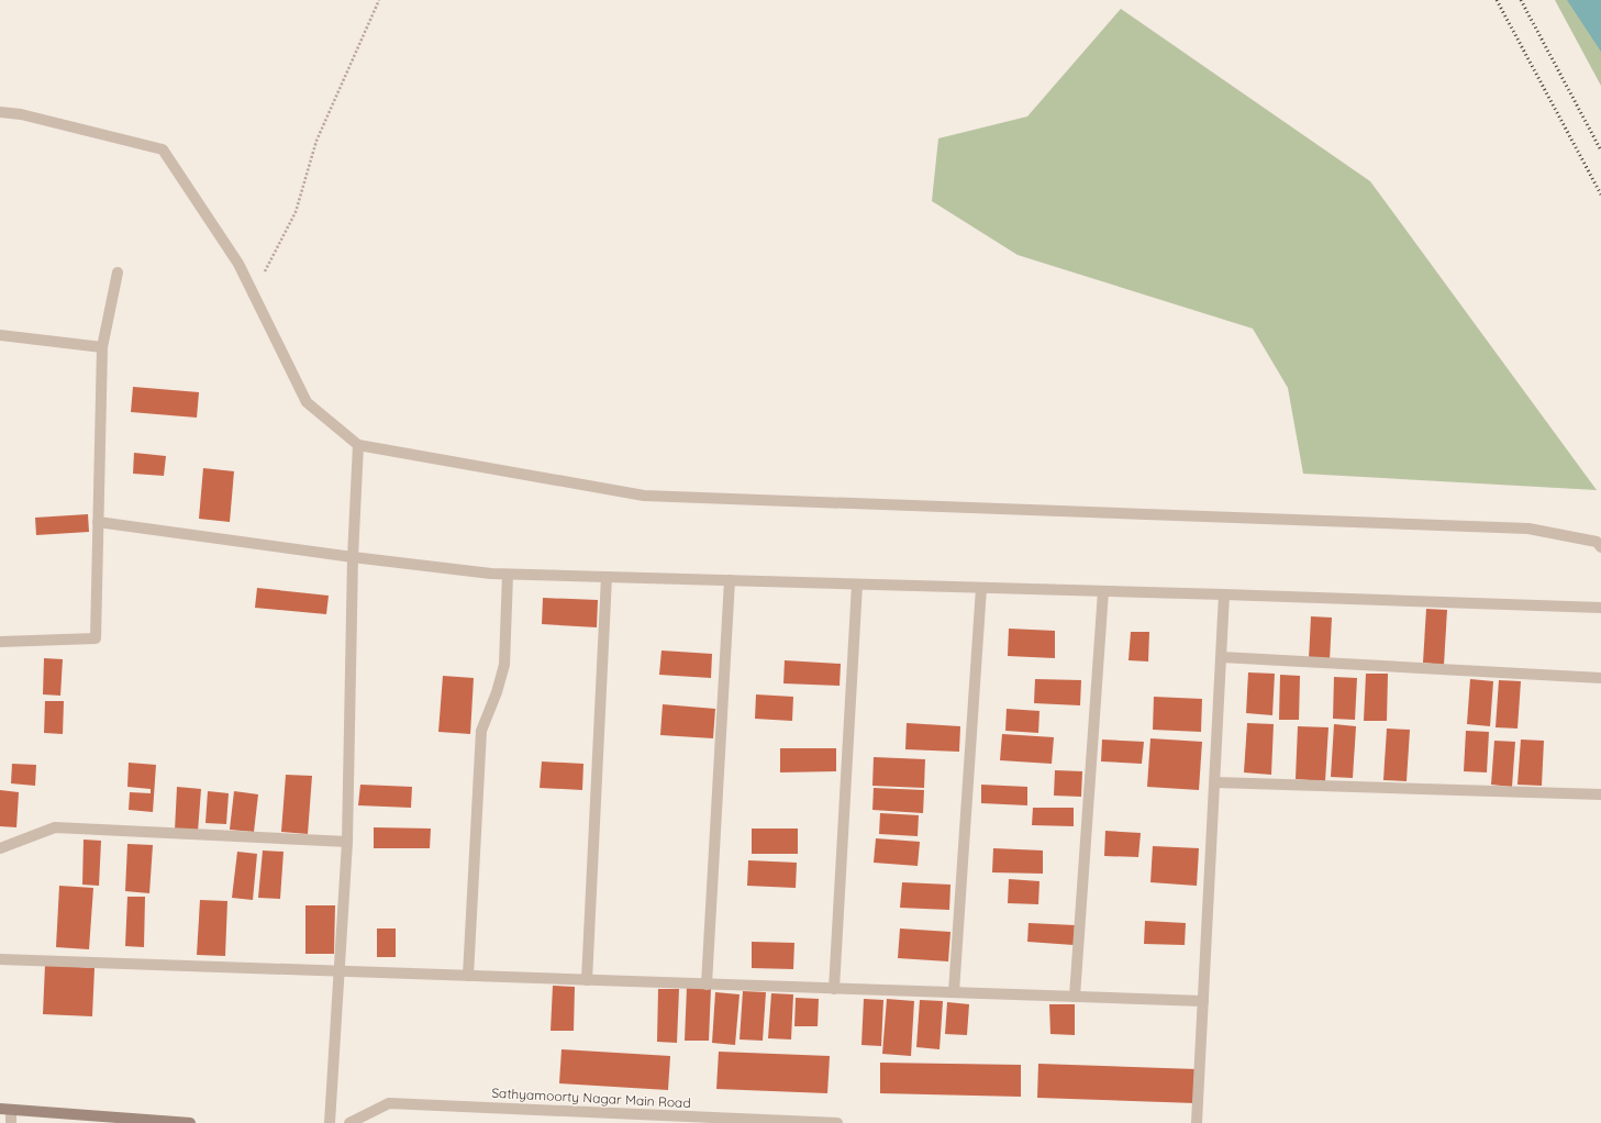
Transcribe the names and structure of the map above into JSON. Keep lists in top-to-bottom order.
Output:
{
  "streets": {
    "street": ["Sathyamoorty Nagar Main Road"]
  }
}
